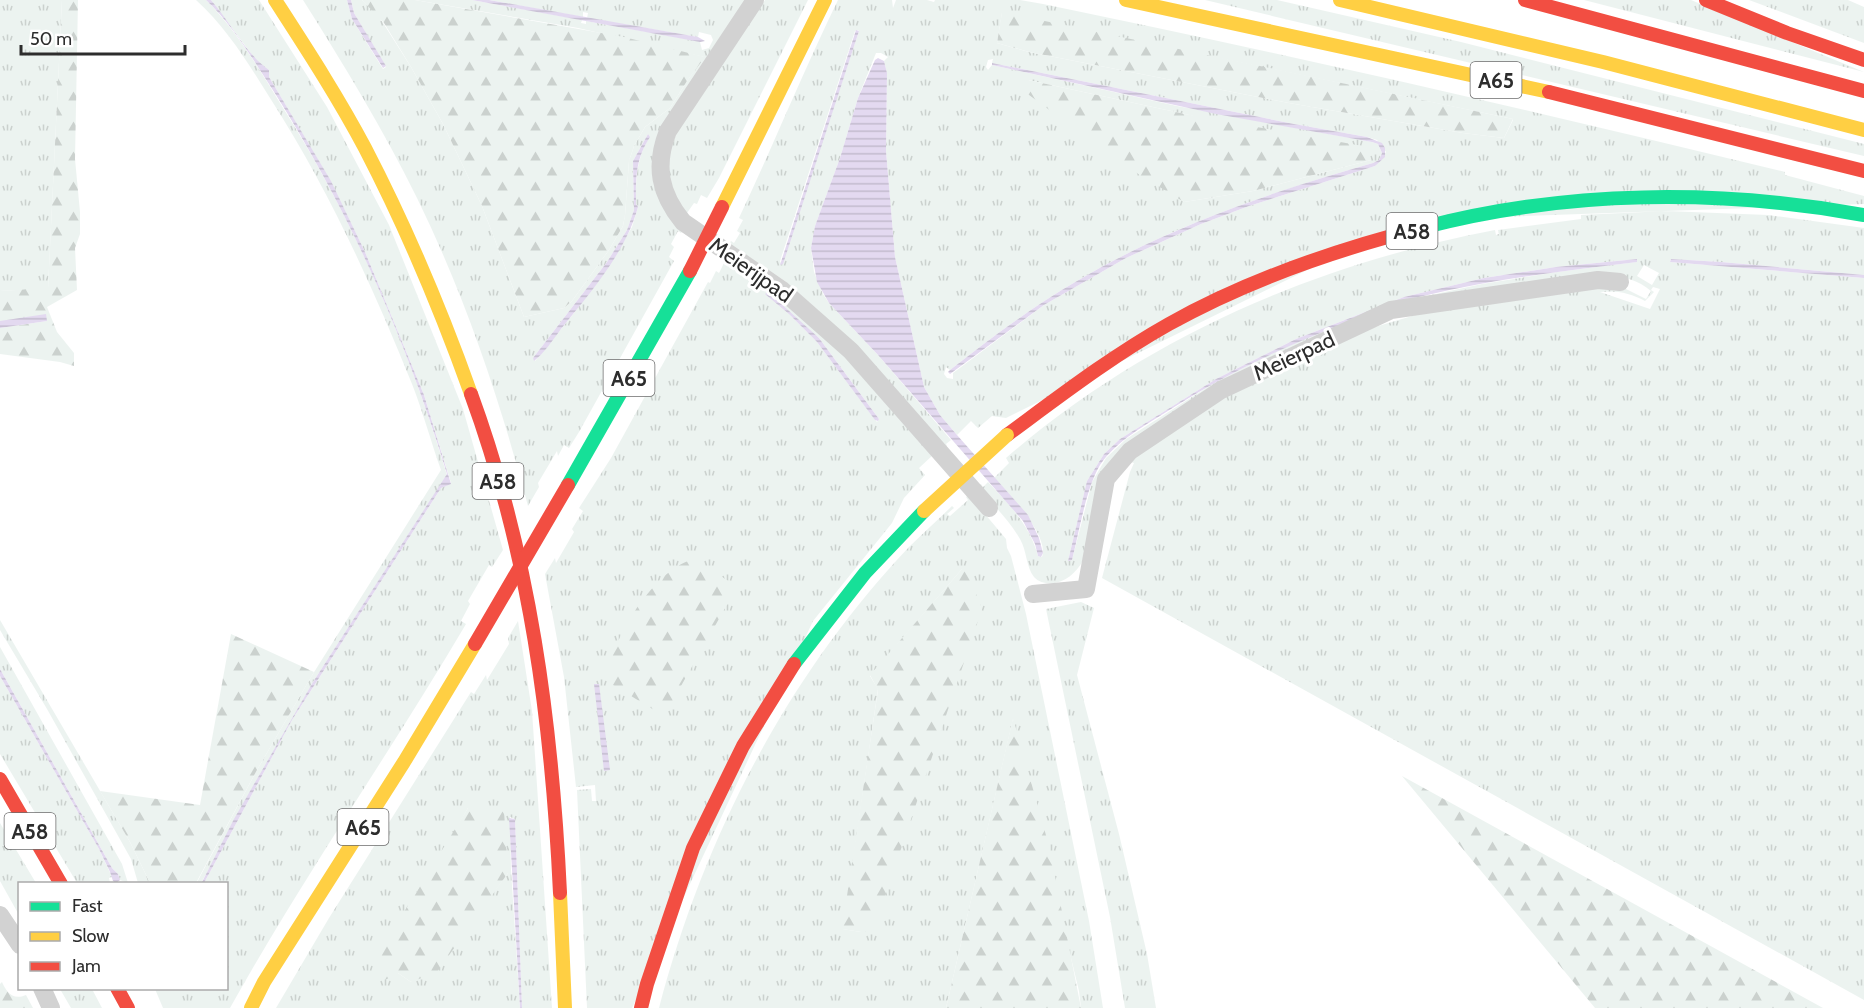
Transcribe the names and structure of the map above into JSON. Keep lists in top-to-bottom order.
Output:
{
  "streets": {
    "highway": ["A65", "A58"],
    "street": ["Meierijpad", "Meierpad"]
  },
  "legend": ["Fast", "Slow", "Jam"],
  "scale_bar": "50 m"
}
